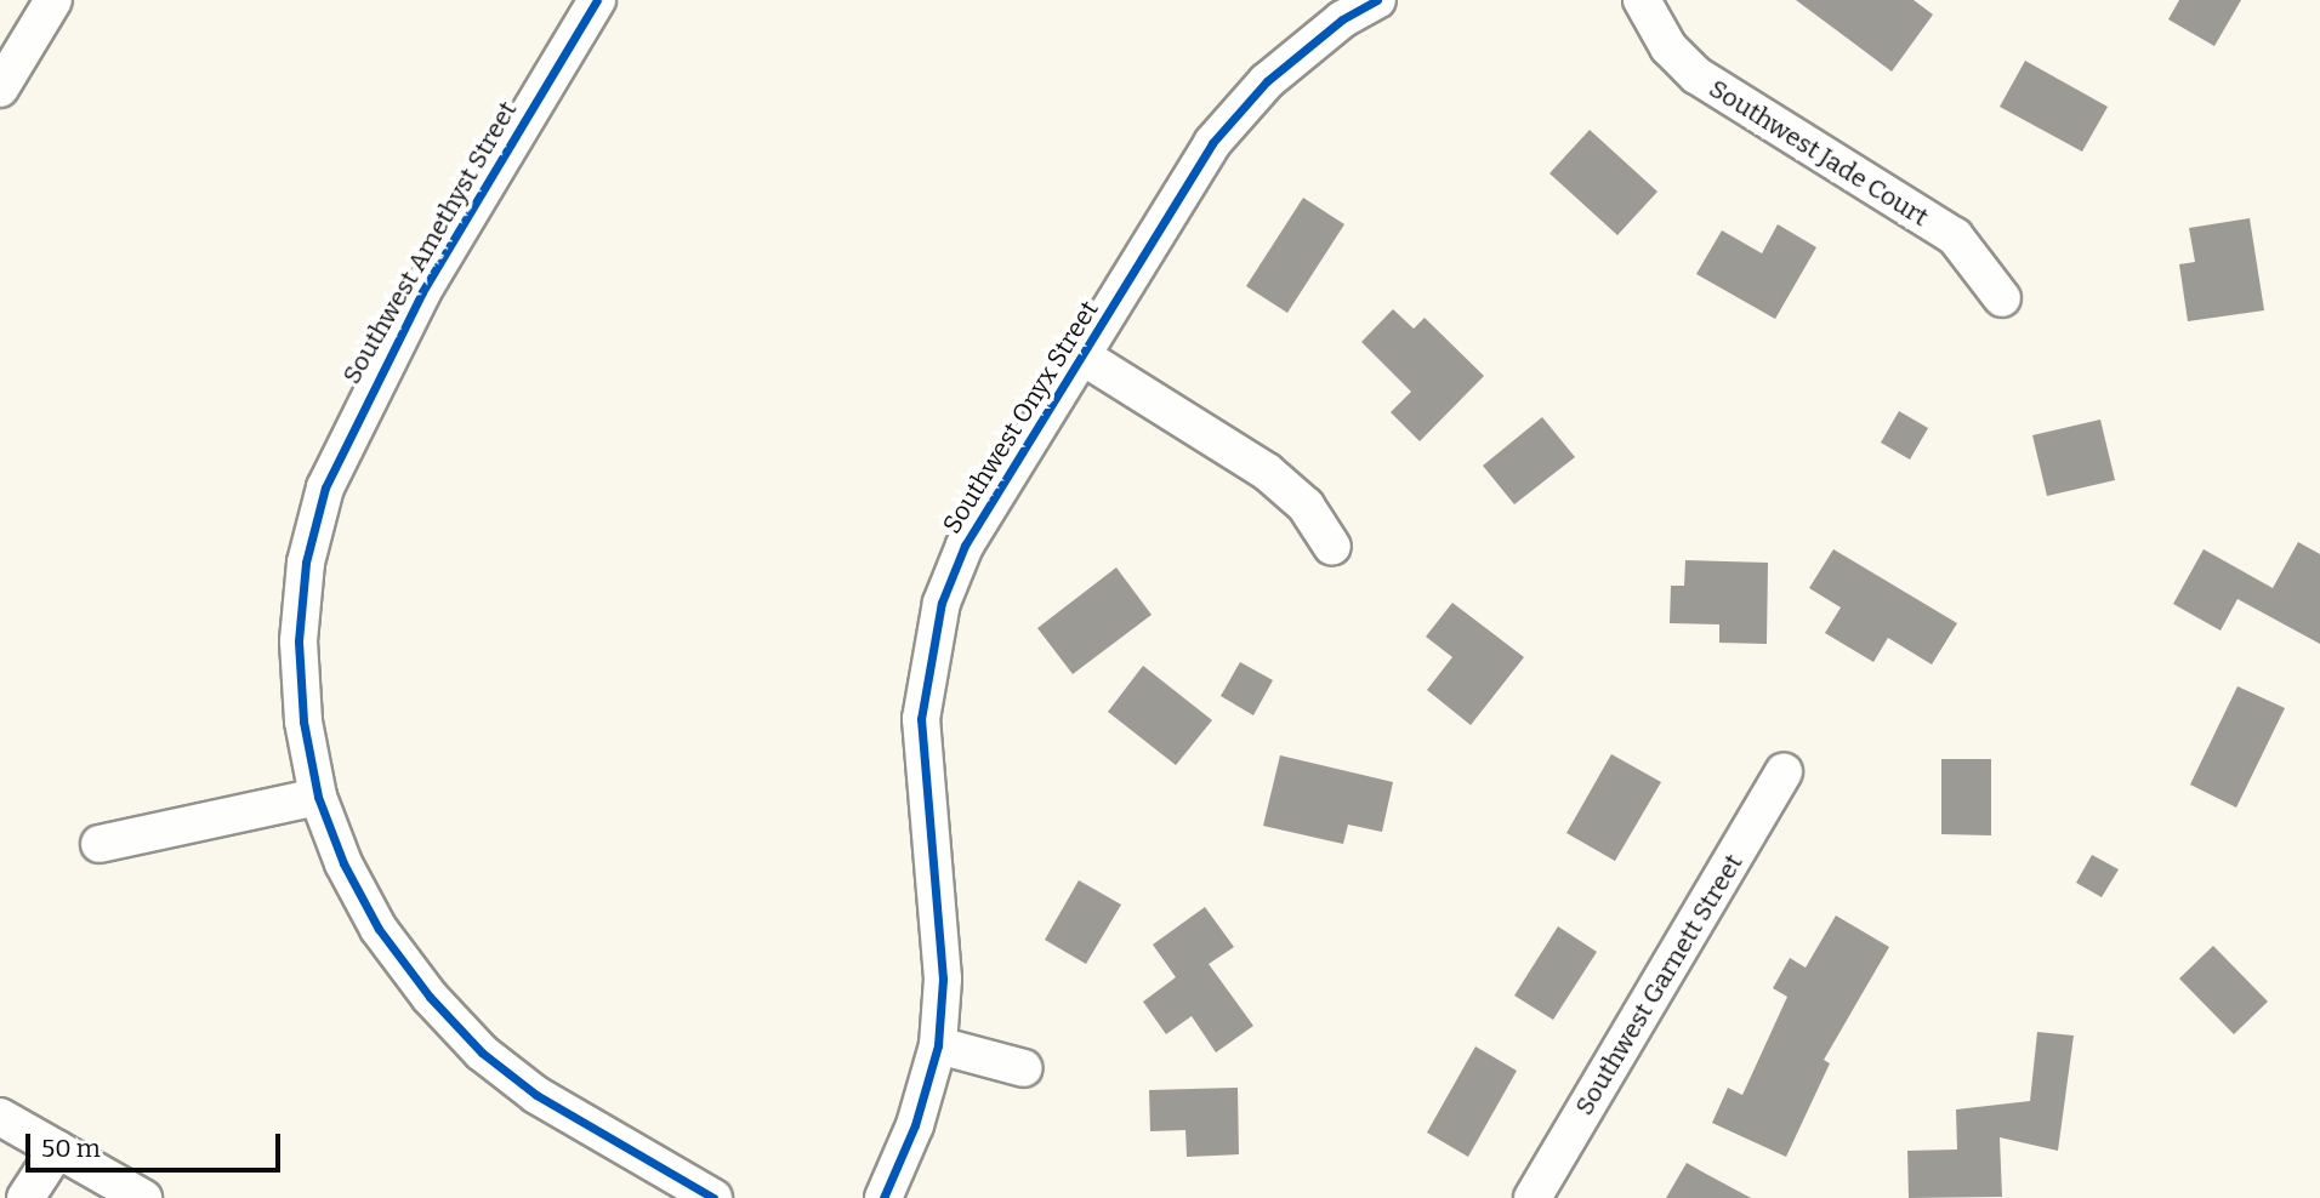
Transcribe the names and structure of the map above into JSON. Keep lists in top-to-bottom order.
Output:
{
  "streets": {
    "street": [
      "Southwest Jade Court",
      "Southwest Amethyst Street",
      "Southwest Onyx Street",
      "Southwest Garnett Street"
    ]
  },
  "scale_bar": "50 m"
}
